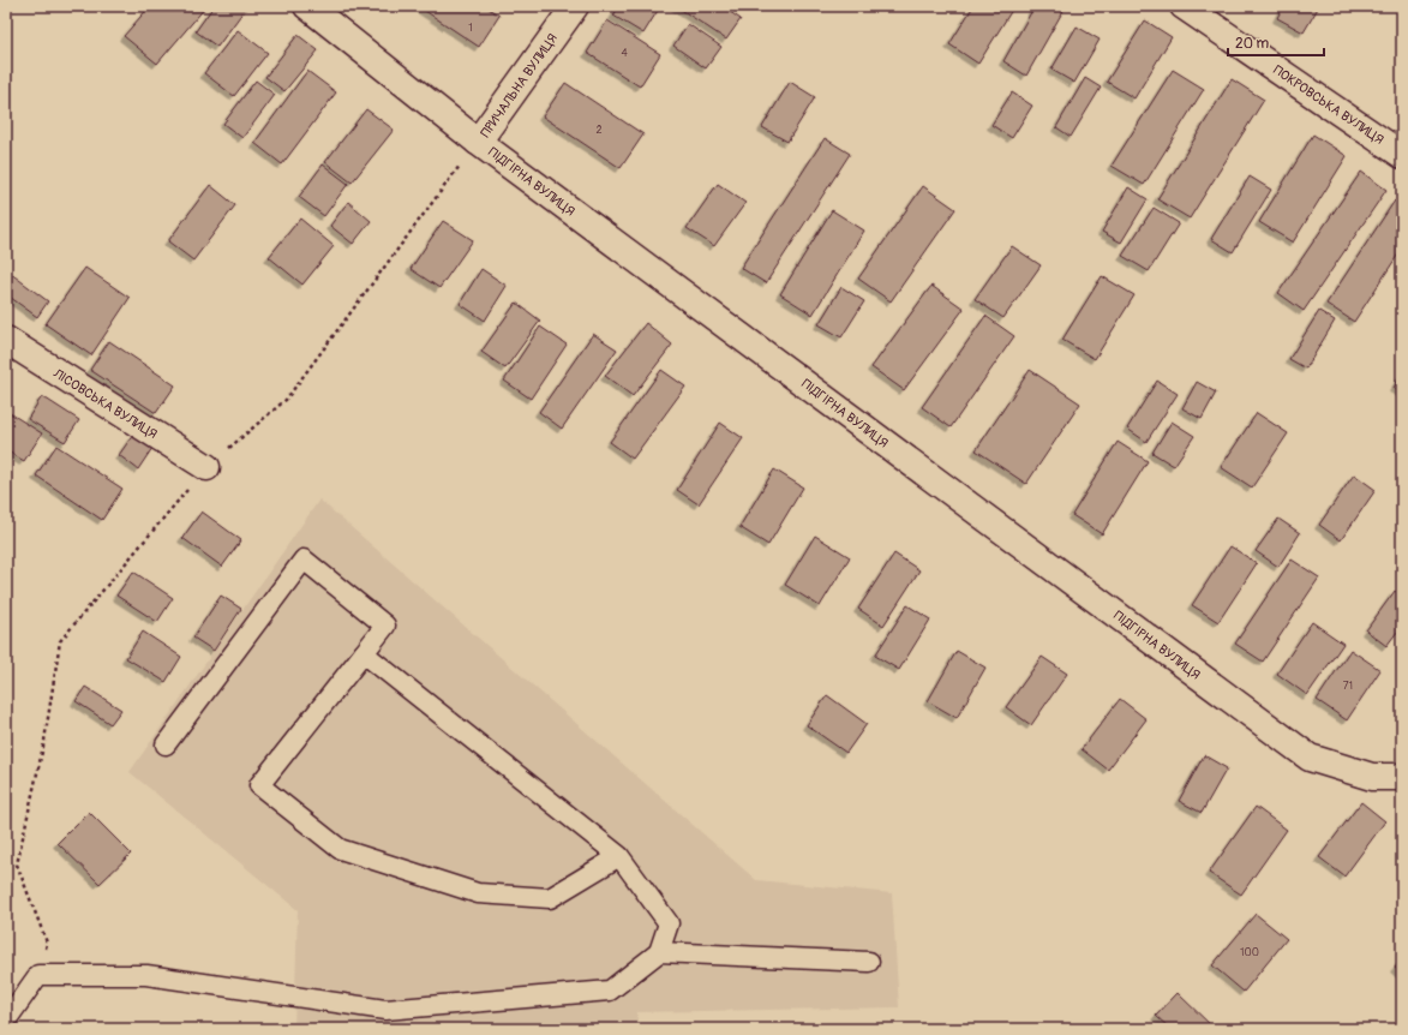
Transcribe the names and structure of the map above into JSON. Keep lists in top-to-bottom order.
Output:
{
  "streets": {
    "street": [
      "ПРИЧАЛЬНА ВУЛИЦЯ",
      "ПОКРОВСЬКА ВУЛИЦЯ",
      "ПІДГІРНА ВУЛИЦЯ",
      "ЛІСОВСЬКА ВУЛИЦЯ"
    ]
  },
  "crossings": [
    ["ПРИЧАЛЬНА ВУЛИЦЯ", "ПІДГІРНА ВУЛИЦЯ"]
  ],
  "house_numbers": [
    "1",
    "4",
    "2",
    "71",
    "100"
  ],
  "scale_bar": "20 m"
}
